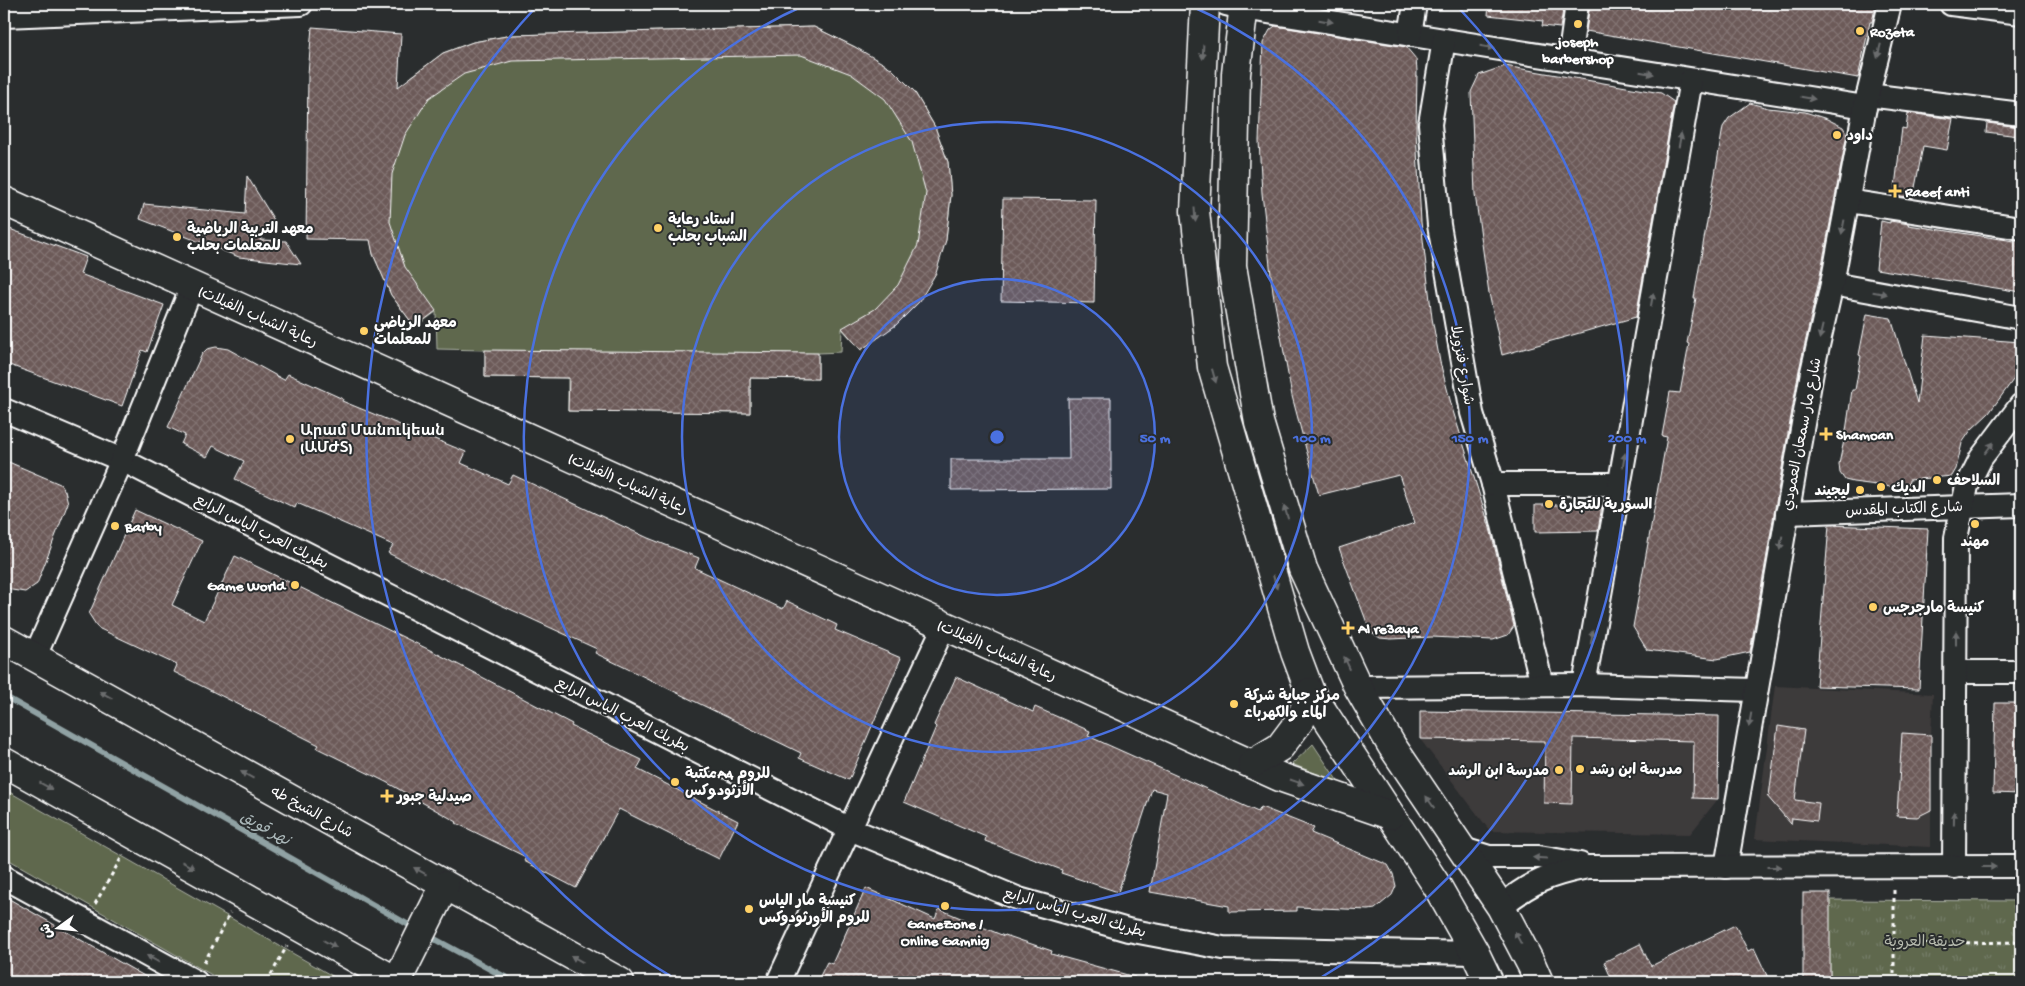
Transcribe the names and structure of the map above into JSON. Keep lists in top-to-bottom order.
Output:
{
  "streets": {
    "main road": ["رعاية الشباب (الفيلات)", "شارع الشيخ طه"],
    "street": [
      "شوارع فنزويلا",
      "شارع مار سمعان العمودي",
      "شارع الكتاب المقدس",
      "بطريك العرب الياس الرابع"
    ]
  },
  "crossings": [
    ["شارع مار سمعان العمودي", "شارع الكتاب المقدس"]
  ],
  "water": ["نهر قويق"],
  "parks": ["حديقة العروبة"],
  "places": {
    "other": [
      "joseph barbershop",
      "Rozeta",
      "داود",
      "استاد رعاية الشباب بحلب",
      "معهد التربية الرياضية للمعلمات بحلب",
      "معهد الرياضي للمعلمات",
      "Արամ Մանուկեան (ԱՄԺՏ)",
      "السلاحف",
      "الديك",
      "ليجيند",
      "السورية للتجارة",
      "مهند",
      "Barby",
      "Game World",
      "كنيسة مارجرجس",
      "مركز جباية شركة الماء والكهرباء",
      "مدرسة ابن رشد",
      "مدرسة ابن الرشد",
      "مكتبةA4 للروم الأرثودوكس",
      "GameZone / Online Gamnig",
      "كنيسة مار الياس للروم الأورثودوكس"
    ],
    "health": [
      "Raeef anti",
      "Shamoan",
      "Al re3aya",
      "صيدلية جبور"
    ]
  },
  "north": "left",
  "rings": [
    "50 m",
    "100 m",
    "150 m",
    "200 m"
  ]
}
